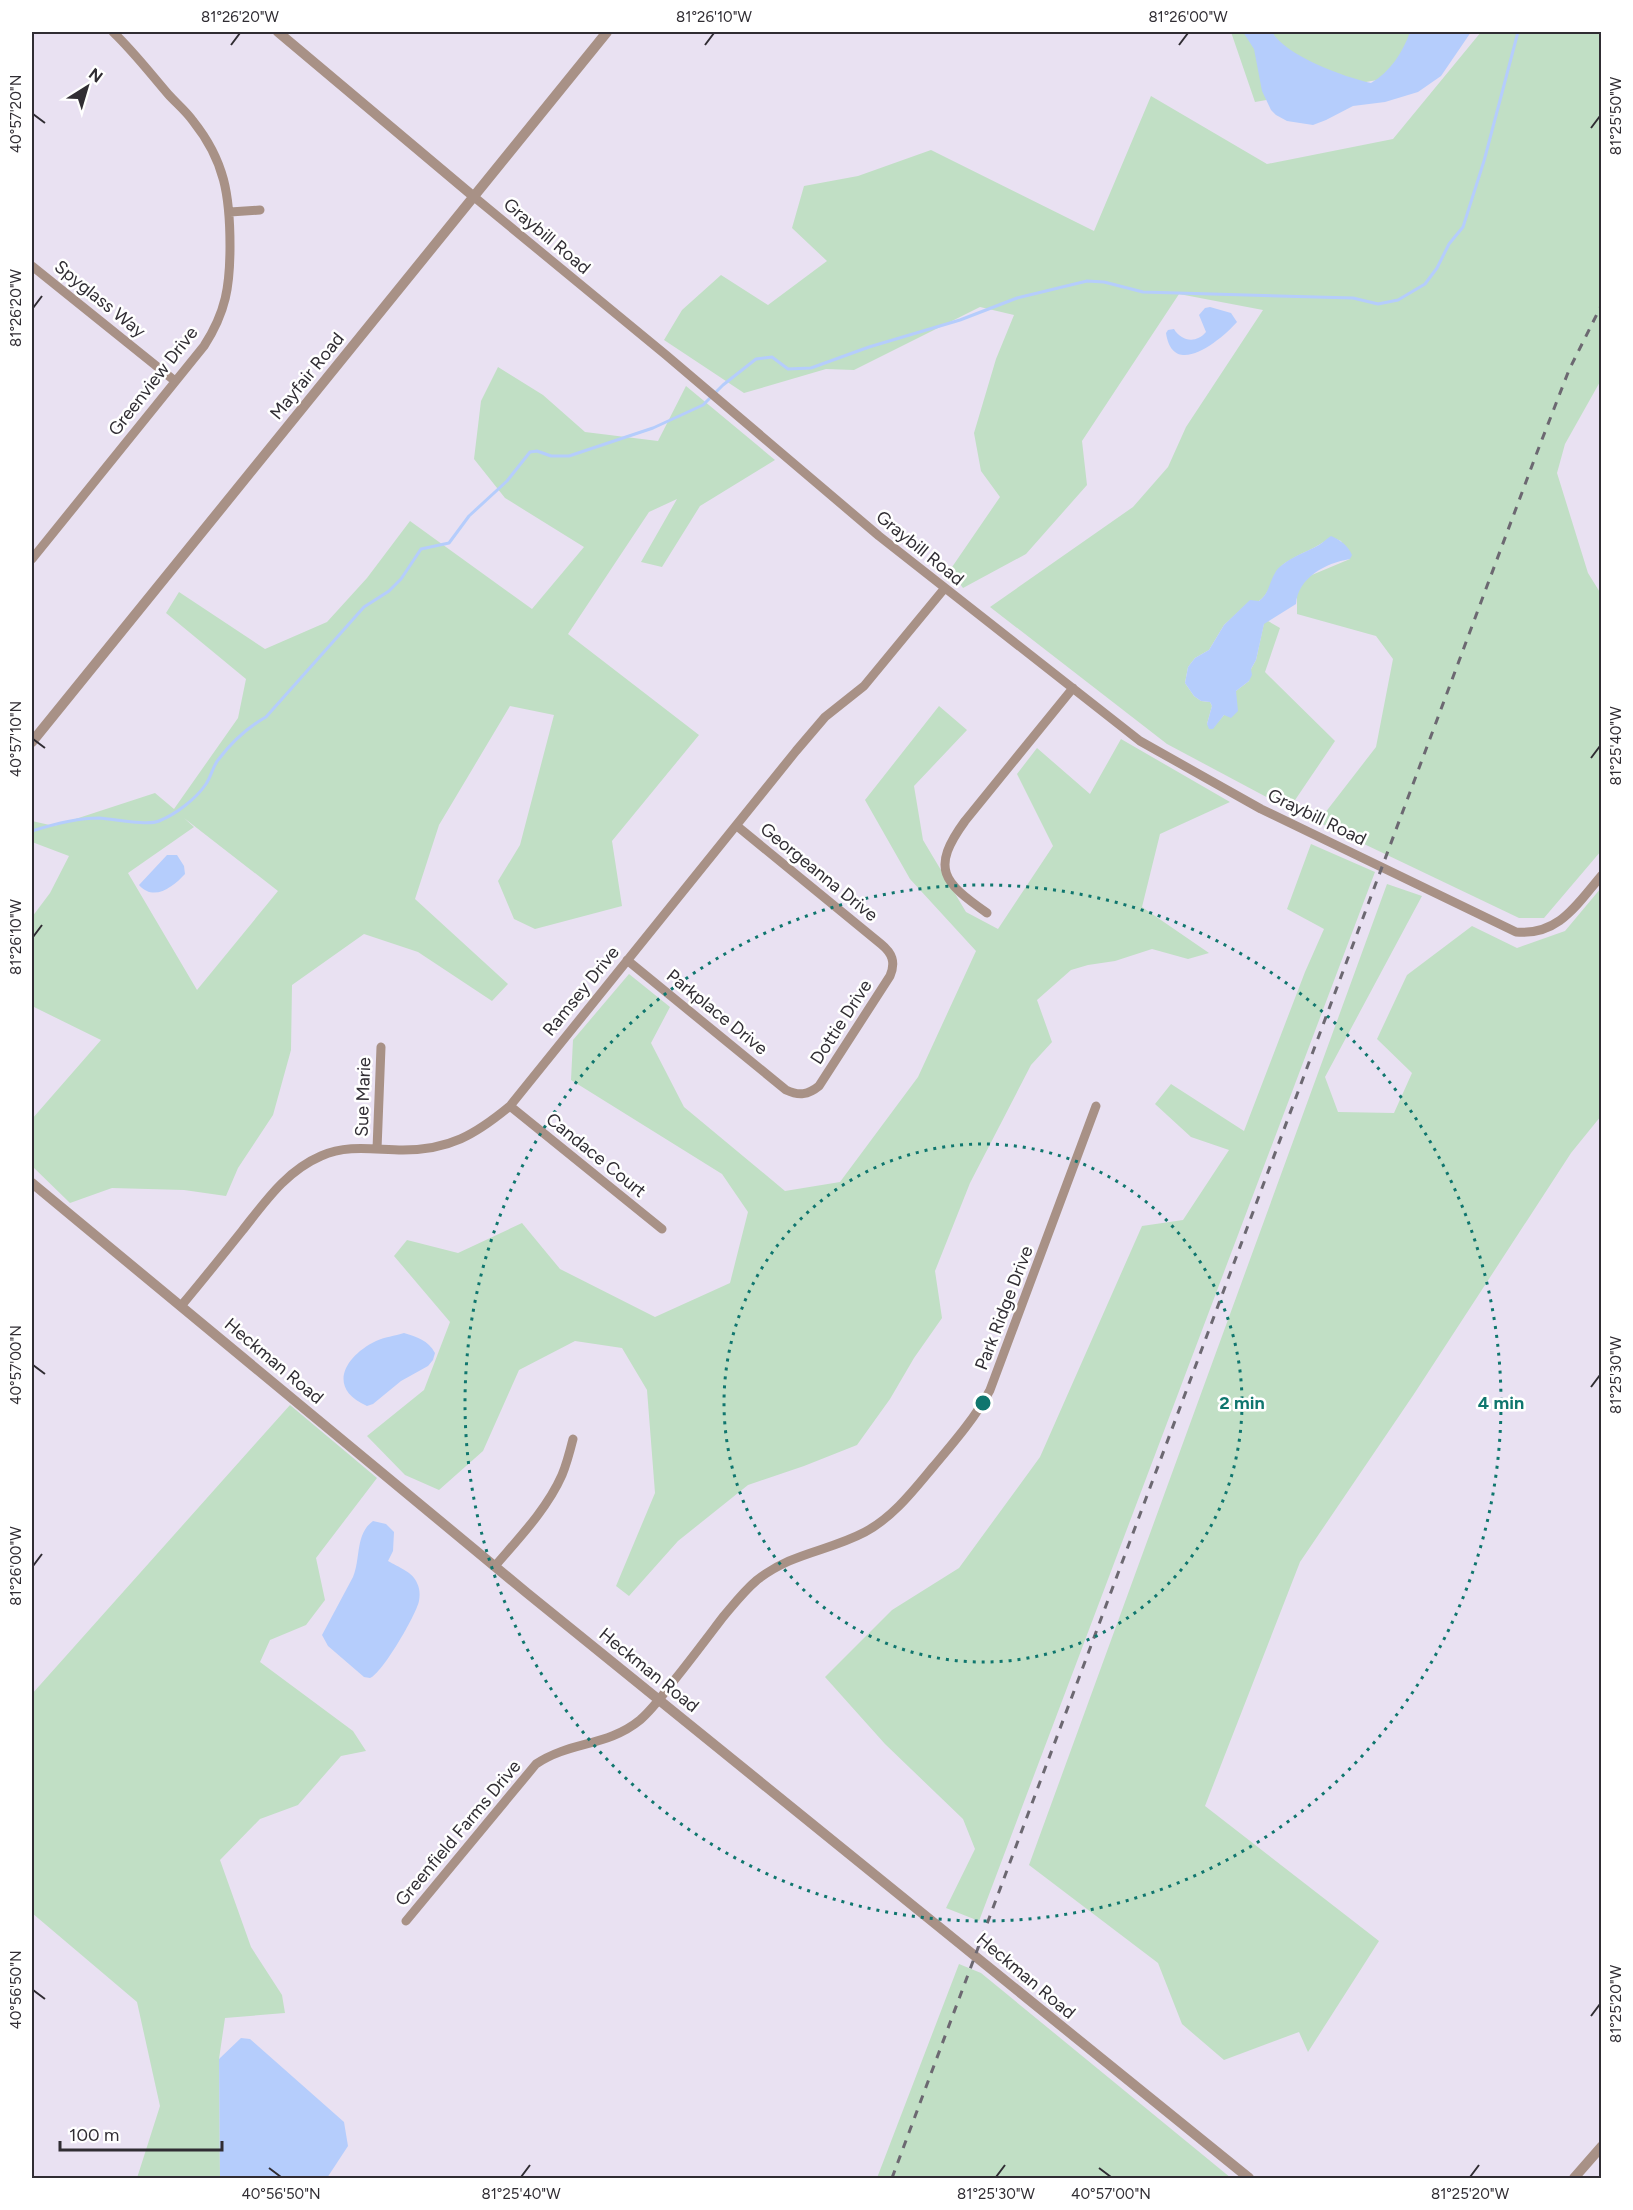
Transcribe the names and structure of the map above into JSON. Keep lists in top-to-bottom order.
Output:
{
  "streets": {
    "street": [
      "Graybill Road",
      "Spyglass Way",
      "Mayfair Road",
      "Greenview Drive",
      "Georgeanna Drive",
      "Ramsey Drive",
      "Parkplace Drive",
      "Dottie Drive",
      "Sue Marie",
      "Candace Court",
      "Park Ridge Drive",
      "Heckman Road",
      "Greenfield Farms Drive"
    ]
  },
  "crossings": [
    ["Graybill Road", "Mayfair Road"],
    ["Graybill Road", "Ramsey Drive"],
    ["Spyglass Way", "Greenview Drive"],
    ["Georgeanna Drive", "Ramsey Drive"],
    ["Georgeanna Drive", "Dottie Drive"],
    ["Ramsey Drive", "Parkplace Drive"],
    ["Ramsey Drive", "Sue Marie"],
    ["Ramsey Drive", "Candace Court"],
    ["Ramsey Drive", "Heckman Road"],
    ["Parkplace Drive", "Dottie Drive"],
    ["Park Ridge Drive", "Heckman Road"],
    ["Park Ridge Drive", "Greenfield Farms Drive"],
    ["Heckman Road", "Greenfield Farms Drive"]
  ],
  "scale_bar": "100 m",
  "north": "top right",
  "coordinates": [
    "81°26'20\"W",
    "81°26'10\"W",
    "81°26'00\"W",
    "40°57'20\"N",
    "81°25'50\"W",
    "40°57'10\"N",
    "81°25'40\"W",
    "40°57'00\"N",
    "81°25'30\"W",
    "40°56'50\"N",
    "81°25'20\"W"
  ],
  "rings": ["2 min", "4 min"]
}
